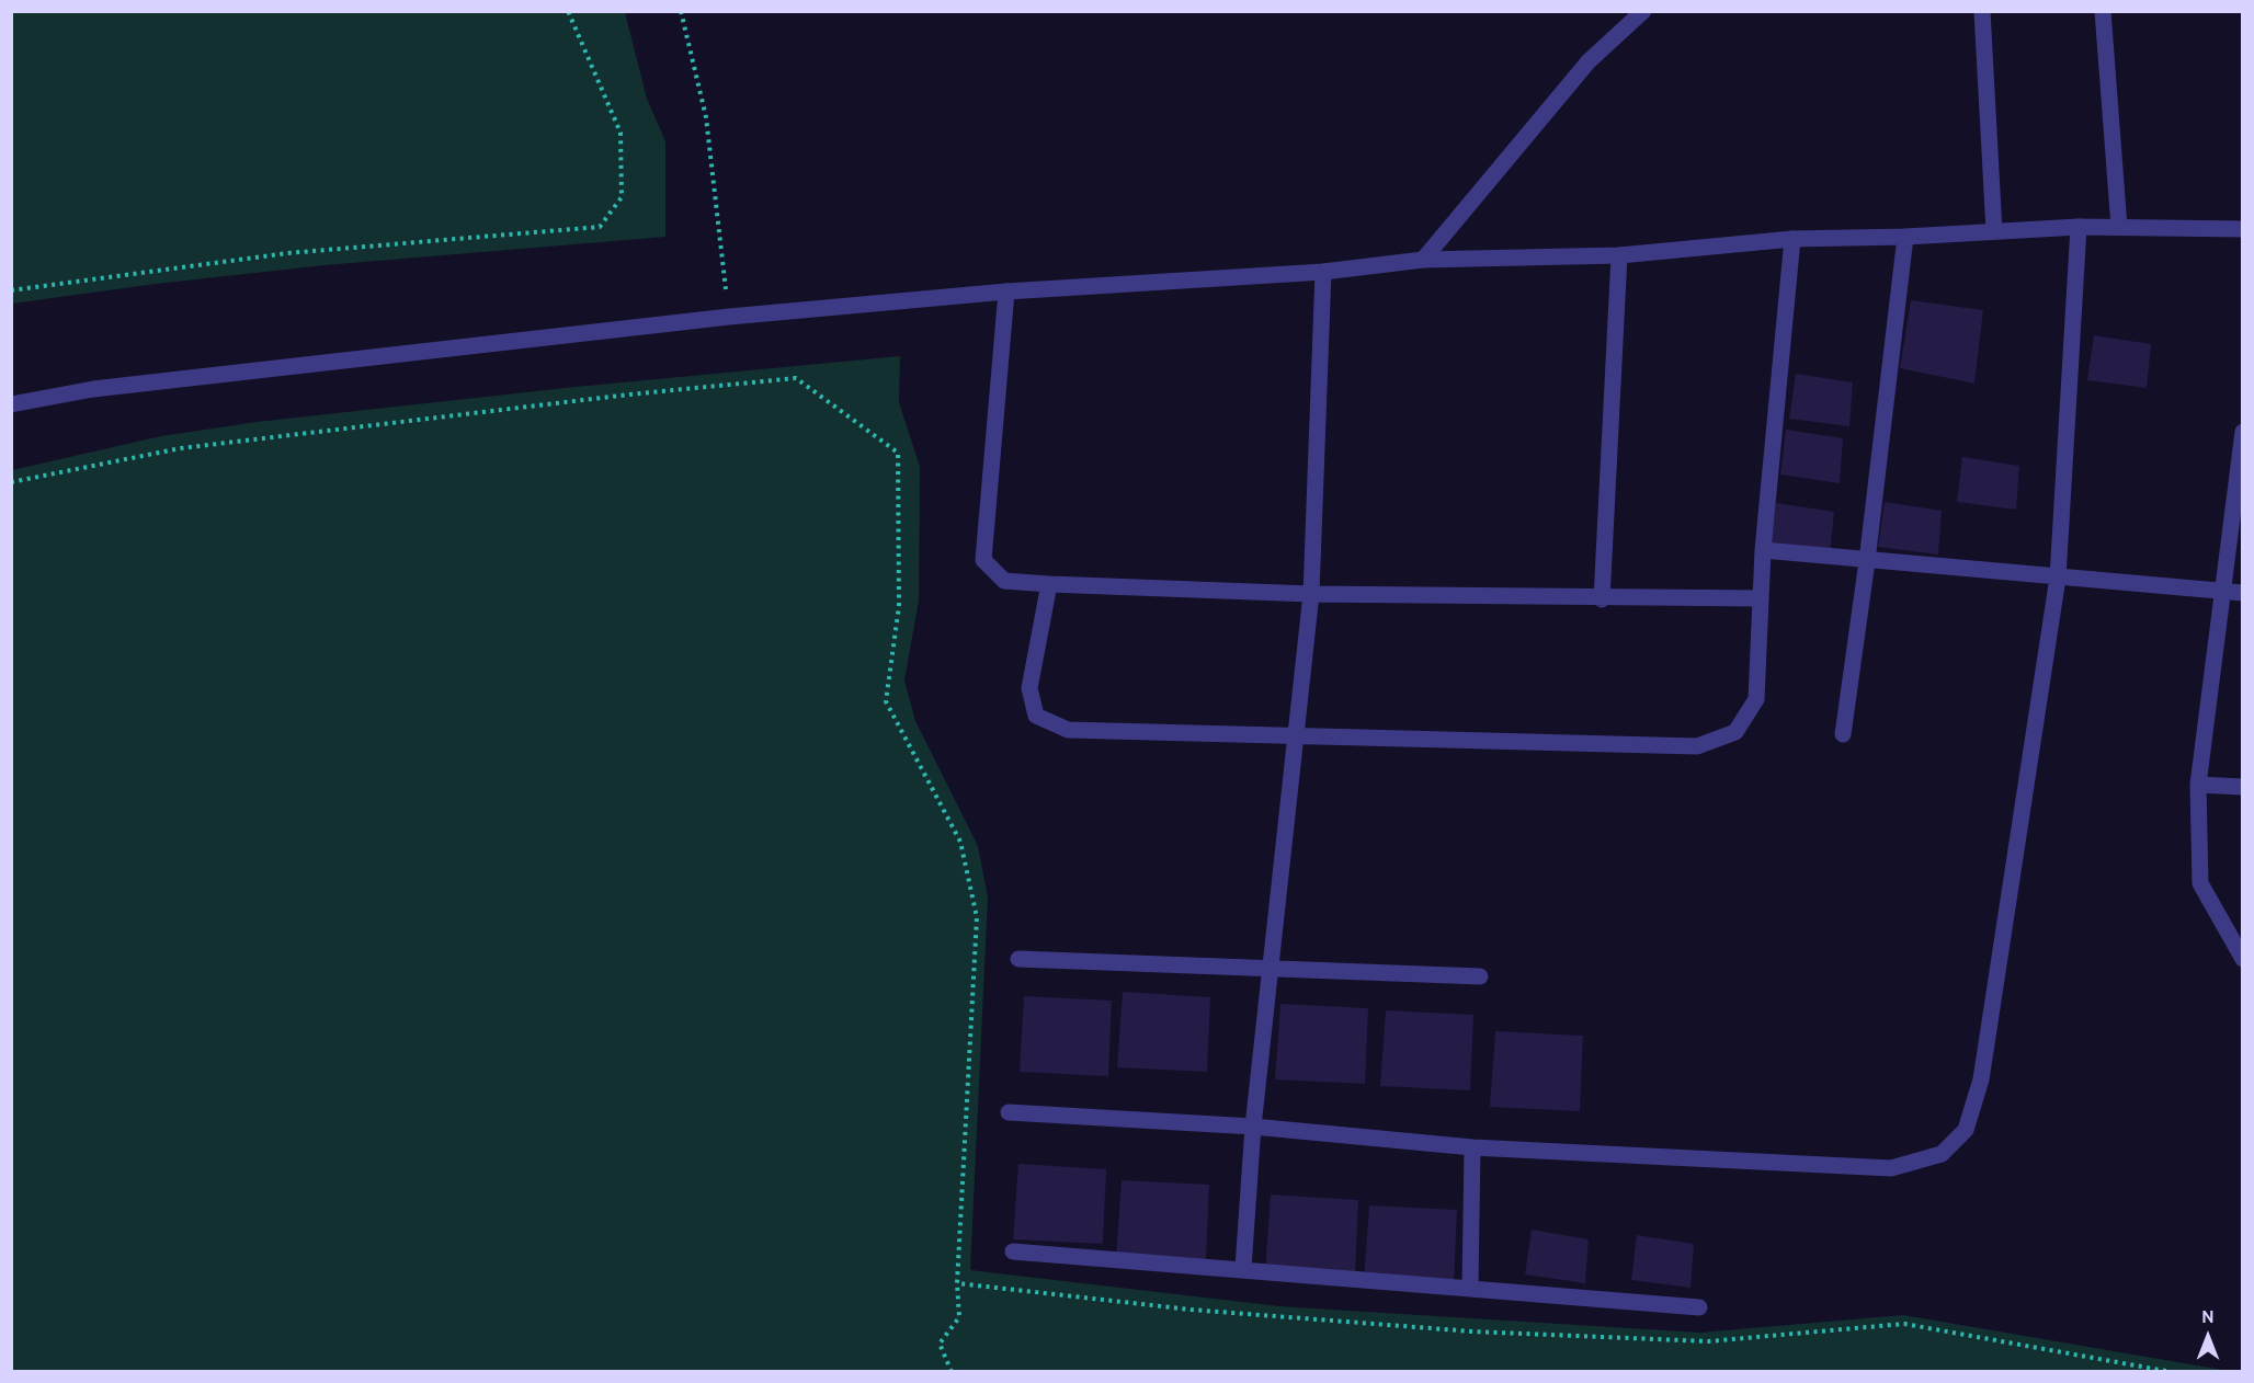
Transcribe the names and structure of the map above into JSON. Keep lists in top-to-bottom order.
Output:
{
  "north": "top"
}
